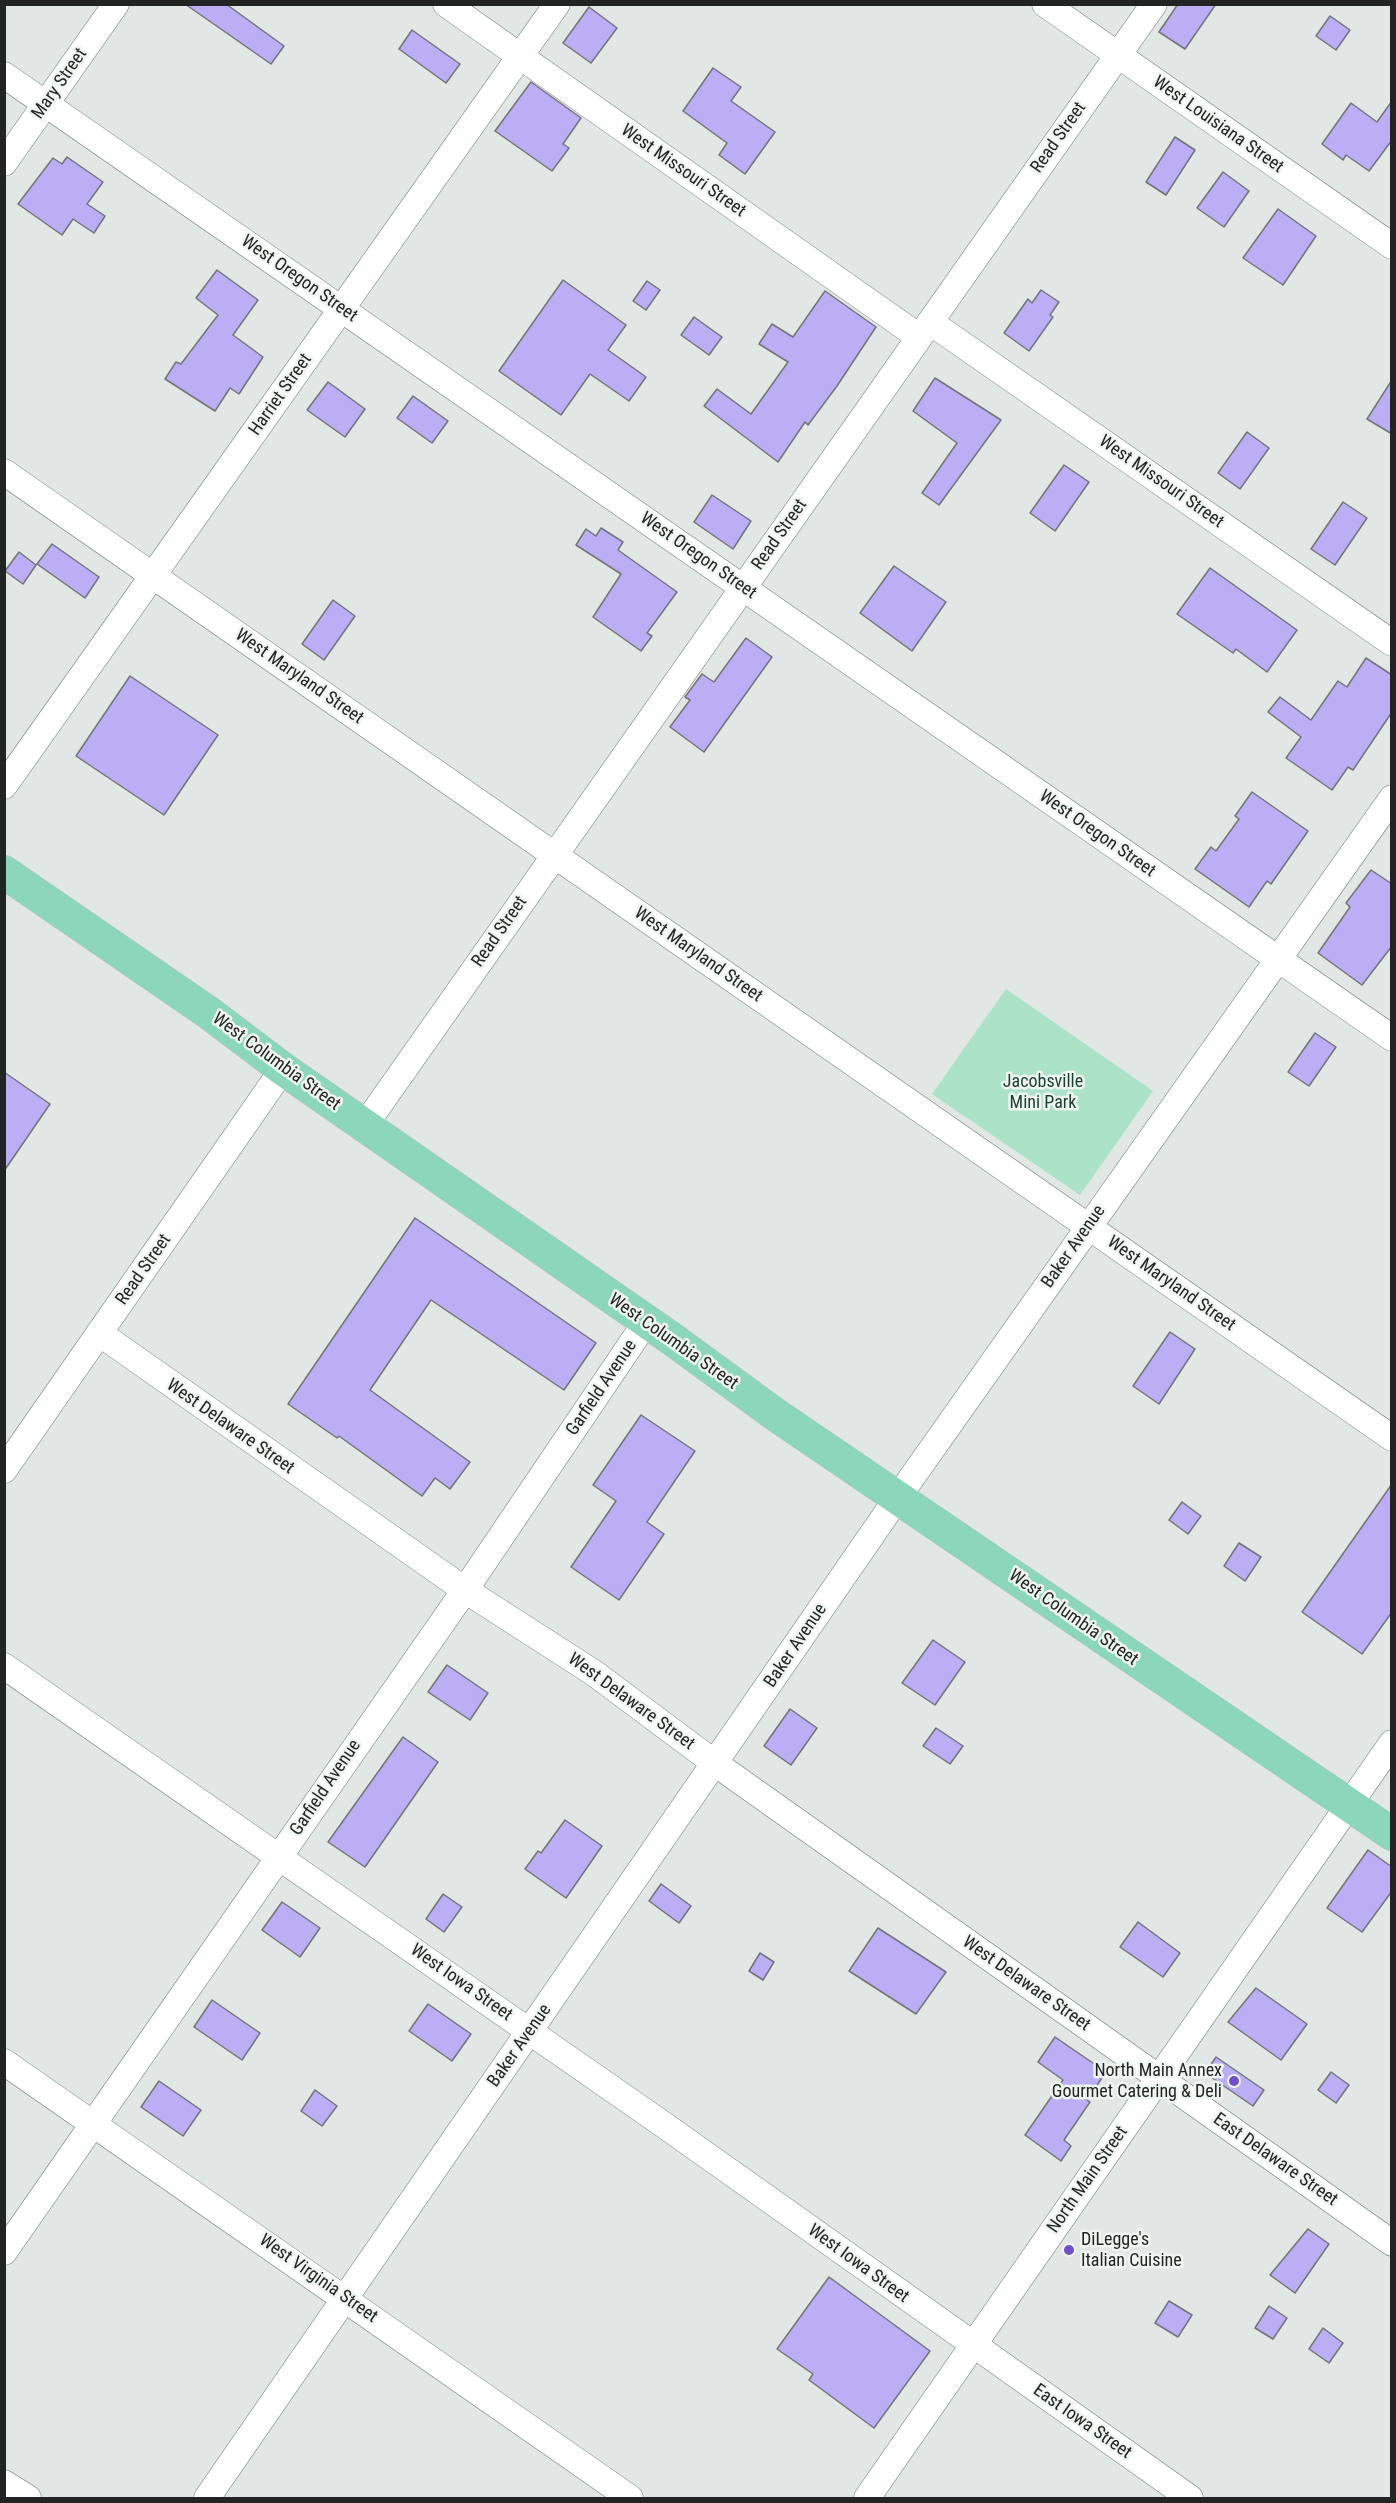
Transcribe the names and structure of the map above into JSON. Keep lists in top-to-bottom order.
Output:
{
  "streets": {
    "main road": ["West Columbia Street"],
    "street": [
      "Mary Street",
      "West Louisiana Street",
      "Read Street",
      "West Missouri Street",
      "West Oregon Street",
      "Harriet Street",
      "West Maryland Street",
      "Baker Avenue",
      "Garfield Avenue",
      "West Delaware Street",
      "West Iowa Street",
      "East Delaware Street",
      "North Main Street",
      "West Virginia Street",
      "East Iowa Street"
    ]
  },
  "crossings": [
    ["Mary Street", "West Oregon Street"],
    ["West Louisiana Street", "Read Street"],
    ["Read Street", "West Missouri Street"],
    ["Read Street", "West Oregon Street"],
    ["Read Street", "West Maryland Street"],
    ["Read Street", "West Columbia Street"],
    ["Read Street", "West Delaware Street"],
    ["West Missouri Street", "Harriet Street"],
    ["West Oregon Street", "Harriet Street"],
    ["West Oregon Street", "Baker Avenue"],
    ["Harriet Street", "West Maryland Street"],
    ["West Maryland Street", "Baker Avenue"],
    ["West Columbia Street", "Baker Avenue"],
    ["West Columbia Street", "Garfield Avenue"],
    ["West Columbia Street", "North Main Street"],
    ["Baker Avenue", "West Delaware Street"],
    ["Baker Avenue", "West Iowa Street"],
    ["Baker Avenue", "West Virginia Street"],
    ["Garfield Avenue", "West Delaware Street"],
    ["Garfield Avenue", "West Iowa Street"],
    ["Garfield Avenue", "West Virginia Street"],
    ["West Delaware Street", "East Delaware Street"],
    ["West Delaware Street", "North Main Street"],
    ["West Iowa Street", "North Main Street"],
    ["West Iowa Street", "East Iowa Street"],
    ["East Delaware Street", "North Main Street"],
    ["North Main Street", "East Iowa Street"]
  ],
  "parks": ["Jacobsville Mini Park"],
  "places": ["North Main Annex Gourmet Catering & Deli", "DiLegge's Italian Cuisine"]
}
